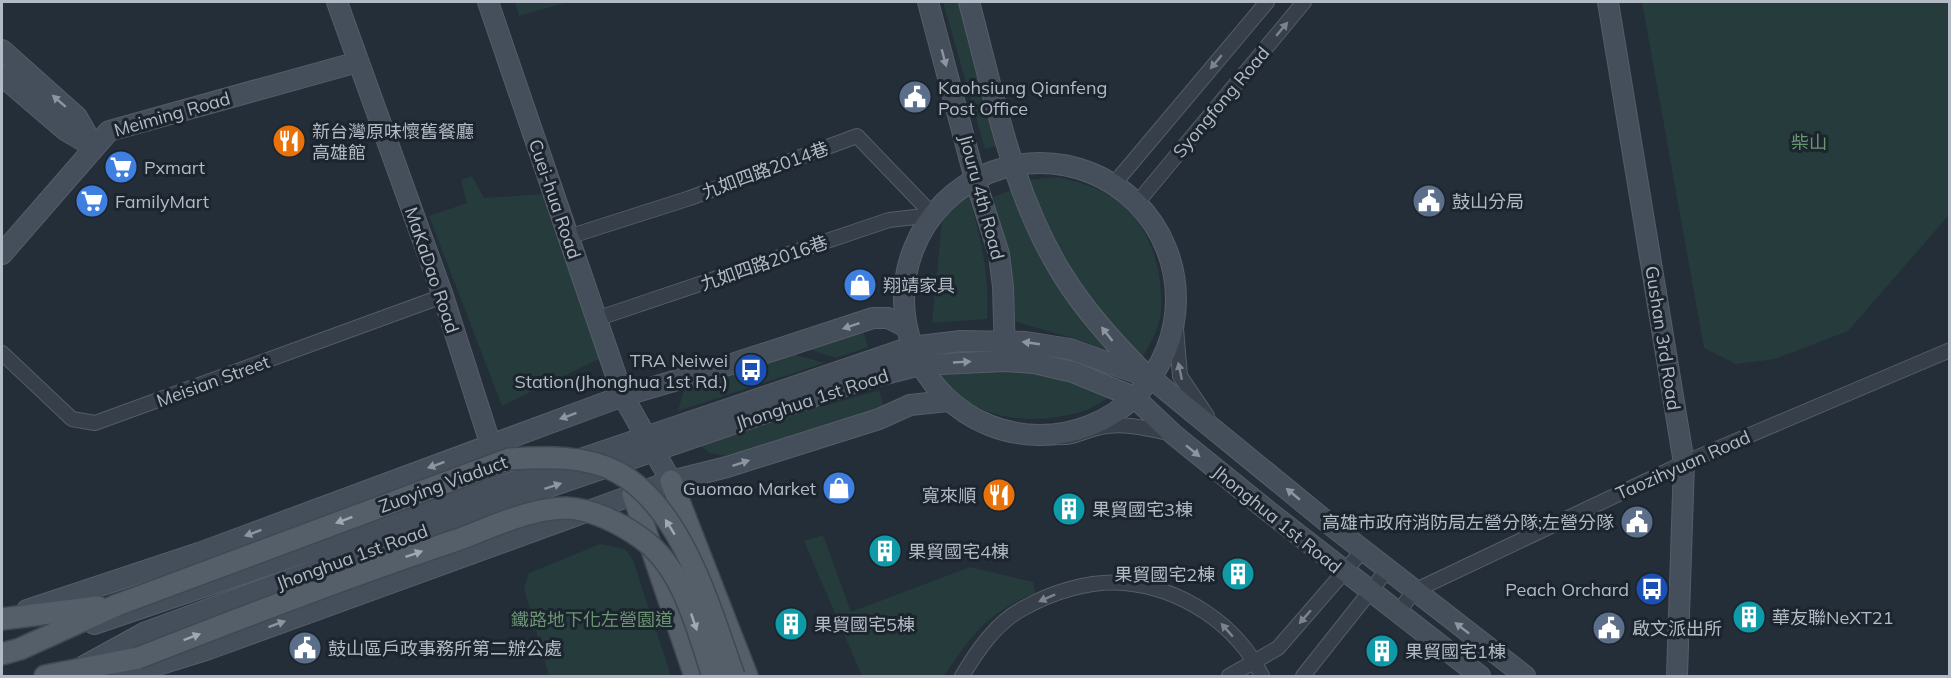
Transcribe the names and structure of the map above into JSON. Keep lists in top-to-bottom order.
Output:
{
  "streets": {
    "main road": ["Zuoying Viaduct"],
    "street": [
      "Syongfong Road",
      "Meiming Road",
      "九如四路2014巷",
      "Jiouru 4th Road",
      "Cuei-hua Road",
      "九如四路2016巷",
      "MaKaDao Road",
      "Gushan 3rd Road",
      "Meisian Street",
      "Jhonghua 1st Road",
      "Taozihyuan Road"
    ]
  },
  "crossings": [
    ["Meiming Road", "MaKaDao Road"],
    ["九如四路2014巷", "Cuei-hua Road"],
    ["九如四路2014巷", "九如四路2016巷"],
    ["Jiouru 4th Road", "Jhonghua 1st Road"],
    ["Cuei-hua Road", "九如四路2016巷"],
    ["Cuei-hua Road", "Jhonghua 1st Road"],
    ["MaKaDao Road", "Meisian Street"],
    ["MaKaDao Road", "Jhonghua 1st Road"],
    ["Gushan 3rd Road", "Taozihyuan Road"],
    ["Jhonghua 1st Road", "Taozihyuan Road"]
  ],
  "one_way": ["Zuoying Viaduct"],
  "parks": ["柴山", "鐵路地下化左營園道"],
  "places": {
    "public building": [
      "Kaohsiung Qianfeng Post Office",
      "鼓山分局",
      "高雄市政府消防局左營分隊;左營分隊",
      "啟文派出所",
      "鼓山區戶政事務所第二辦公處"
    ],
    "restaurant": ["新台灣原味懷舊餐廳 高雄館", "寬來順"],
    "supermarket": ["Pxmart", "FamilyMart"],
    "shop": ["翔靖家具", "Guomao Market"],
    "bus stop": ["TRA Neiwei Station(Jhonghua 1st Rd.)", "Peach Orchard"],
    "building": [
      "果貿國宅3棟",
      "果貿國宅4棟",
      "果貿國宅2棟",
      "華友聯NeXT21",
      "果貿國宅5棟",
      "果貿國宅1棟"
    ]
  }
}
